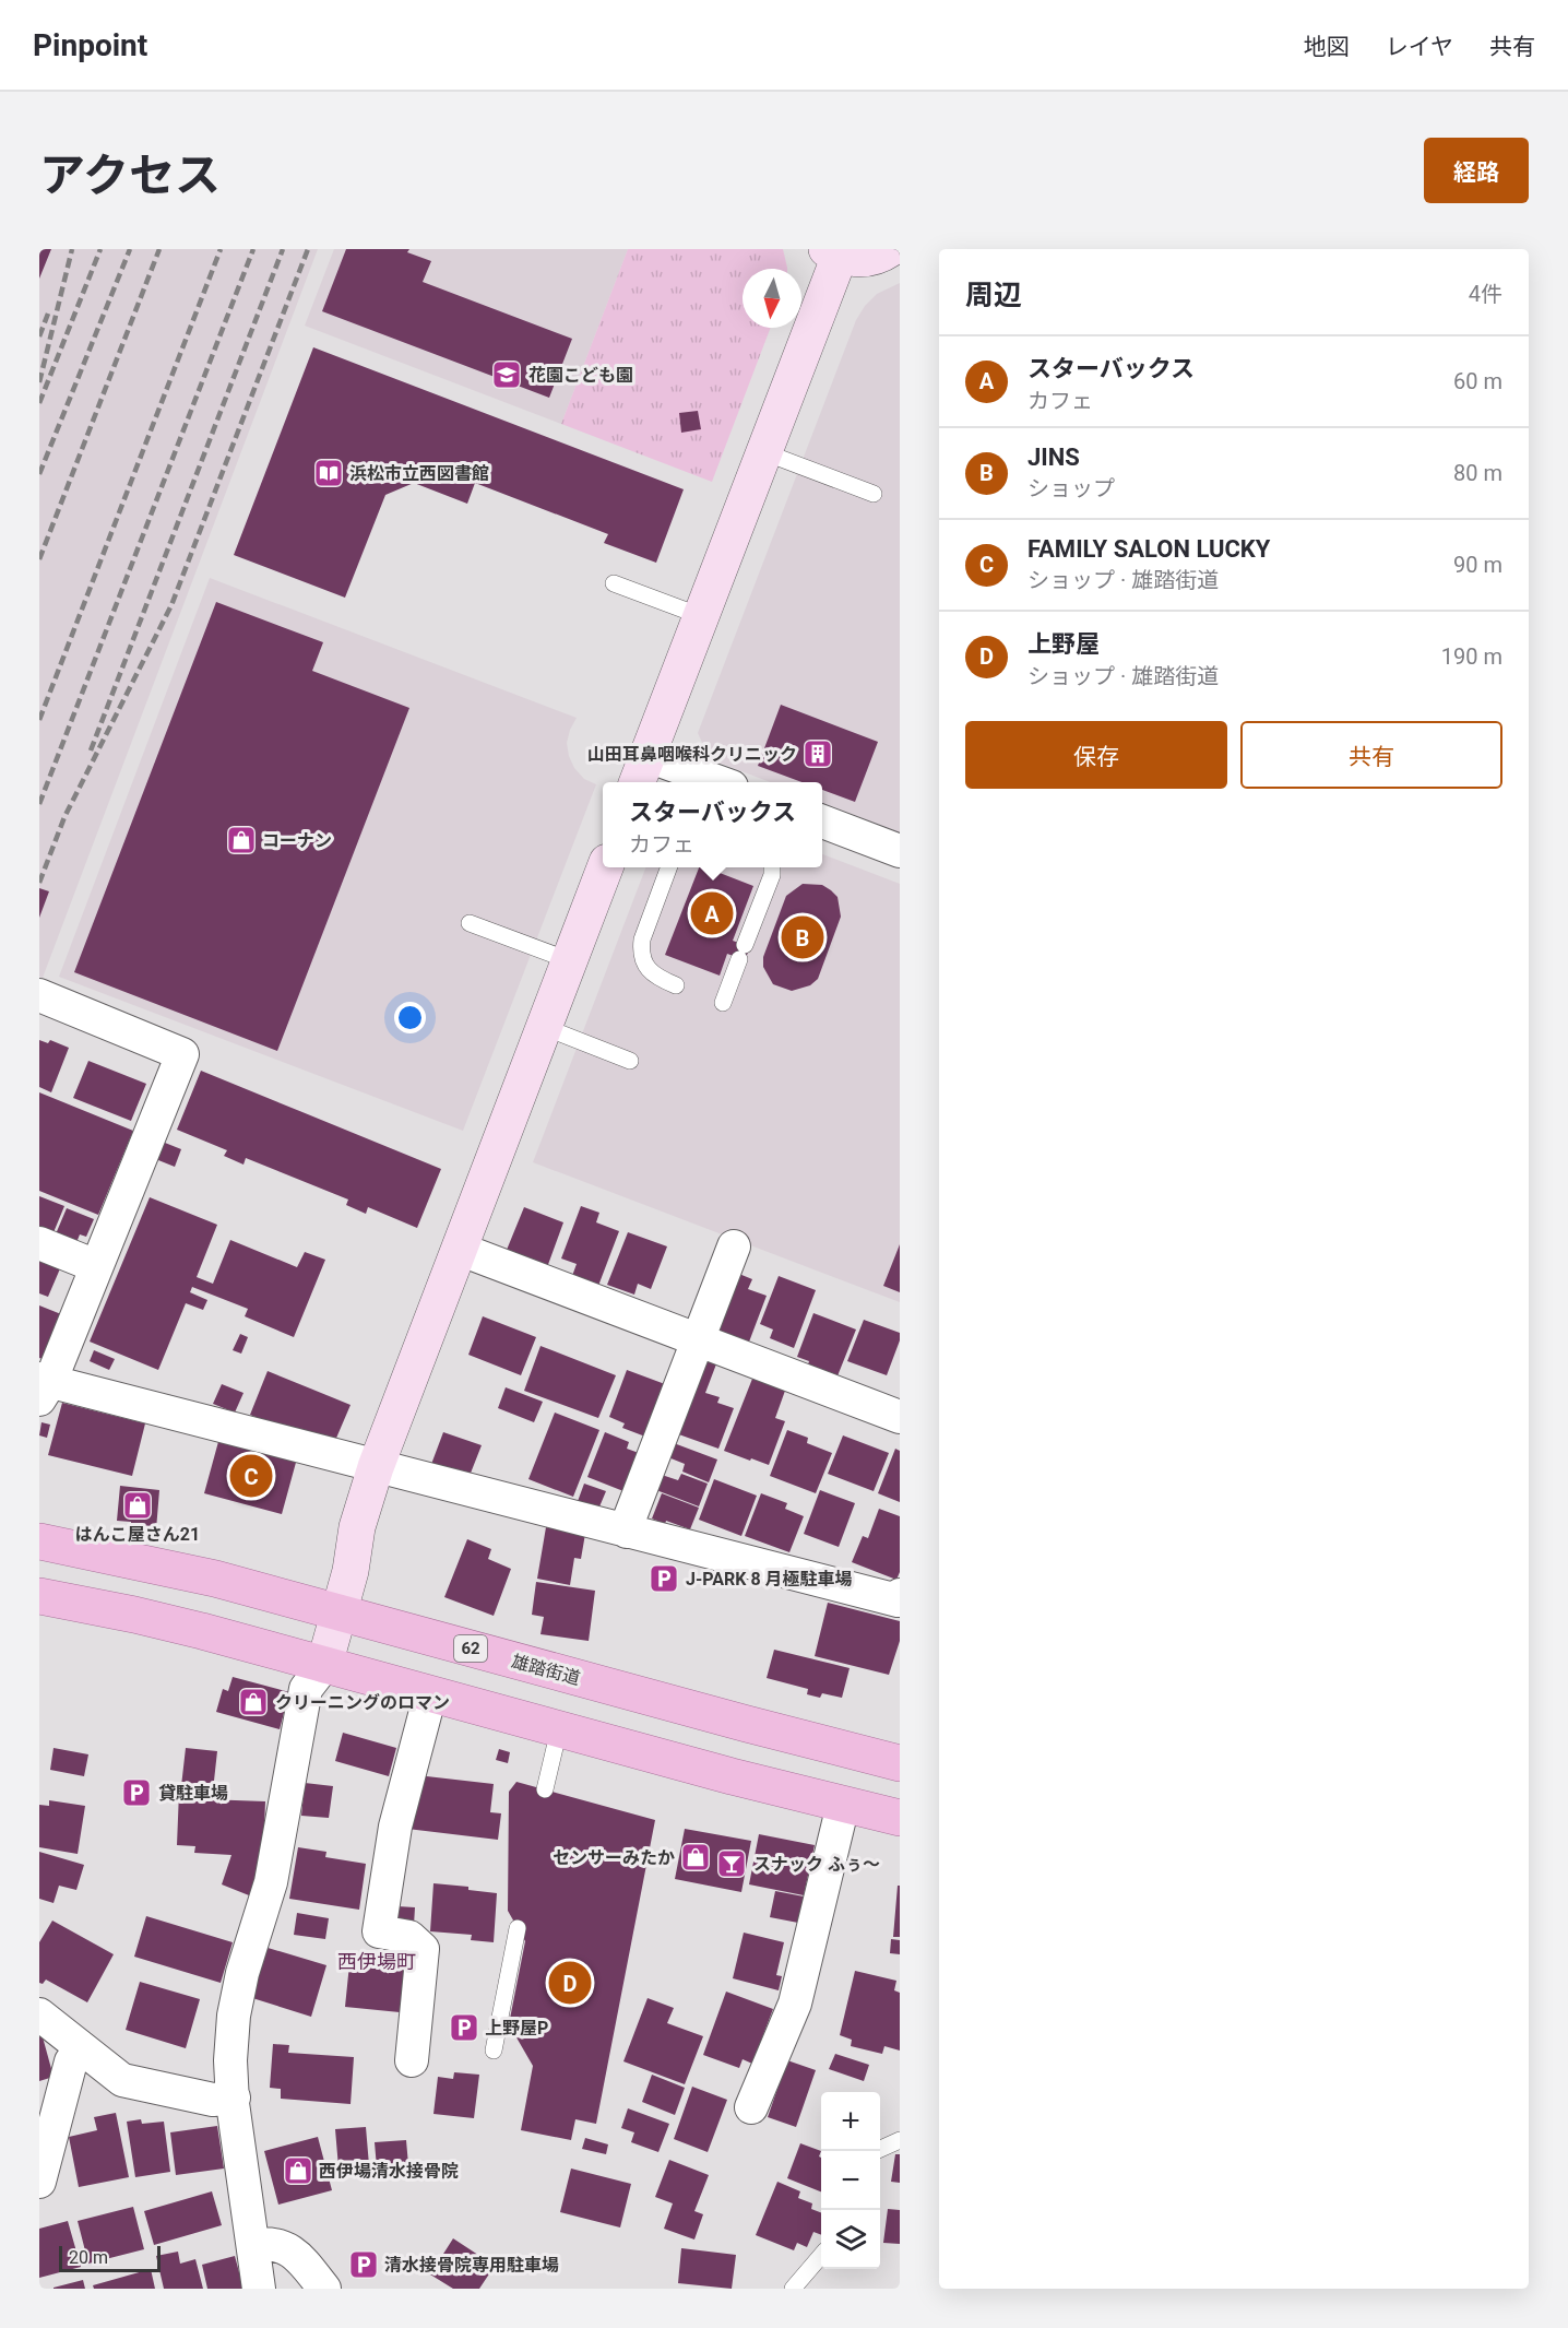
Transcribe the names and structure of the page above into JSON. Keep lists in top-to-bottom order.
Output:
{
  "streets": {
    "main road": ["62", "雄踏街道"]
  },
  "districts": ["西伊場町"],
  "places": {
    "school or university": ["花園こども園"],
    "library": ["浜松市立西図書館"],
    "building": ["山田耳鼻咽喉科クリニック"],
    "shop": [
      "コーナン",
      "はんこ屋さん21",
      "クリーニングのロマン",
      "センサーみたか",
      "西伊場清水接骨院"
    ],
    "parking": [
      "J-PARK 8 月極駐車場",
      "貸駐車場",
      "上野屋P",
      "清水接骨院専用駐車場"
    ],
    "bar": ["スナック ふぅ～"]
  },
  "scale_bar": "20 m",
  "north": "bottom",
  "page": {
    "header": "Pinpoint",
    "nav": ["地図", "レイヤ", "共有"],
    "title": "アクセス",
    "buttons": [
      "経路",
      ["保存", "共有"]
    ],
    "heading": ["周辺", "4件"],
    "list": [
      {
        "mark": "A",
        "name": "スターバックス",
        "note": "カフェ",
        "value": "60 m"
      },
      {
        "mark": "B",
        "name": "JINS",
        "note": "ショップ",
        "value": "80 m"
      },
      {
        "mark": "C",
        "name": "FAMILY SALON LUCKY",
        "note": "ショップ · 雄踏街道",
        "value": "90 m"
      },
      {
        "mark": "D",
        "name": "上野屋",
        "note": "ショップ · 雄踏街道",
        "value": "190 m"
      }
    ],
    "popup": ["スターバックス", "カフェ"],
    "pins": [
      "A",
      "B",
      "C",
      "D"
    ],
    "map_buttons": ["+", "−"],
    "scale": "20 m"
  }
}
